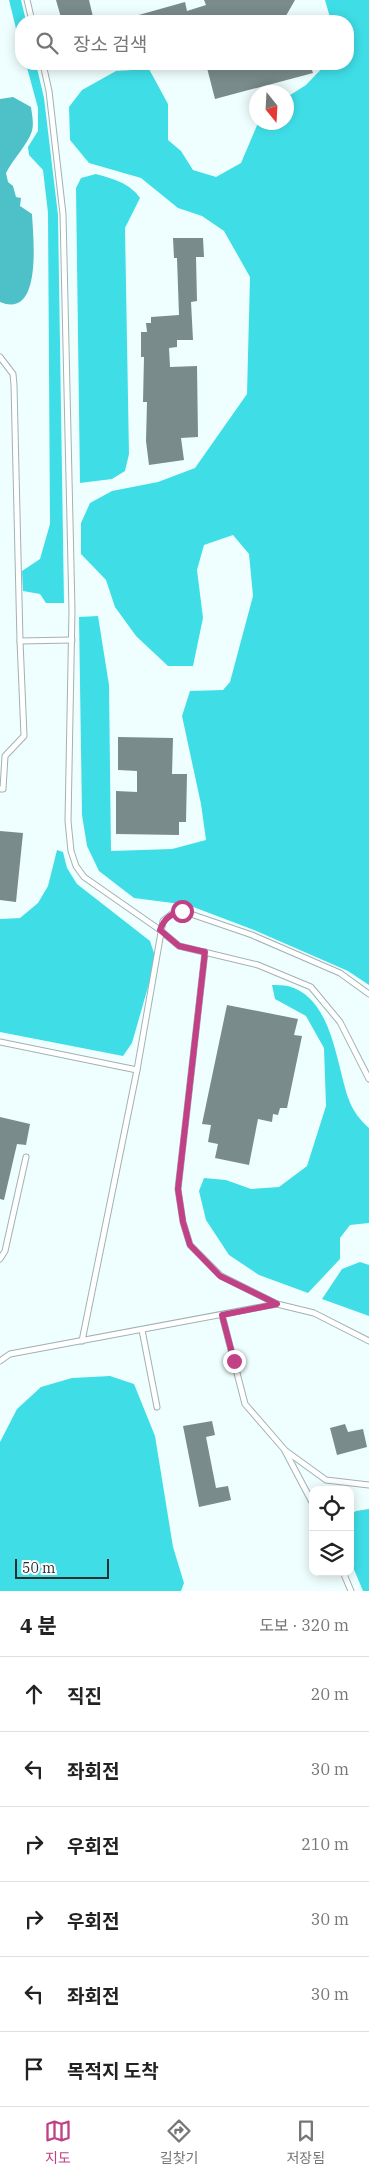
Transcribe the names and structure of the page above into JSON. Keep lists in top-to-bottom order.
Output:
{
  "scale_bar": "50 m",
  "north": "bottom",
  "page": {
    "search": "장소 검색",
    "scale": "50 m",
    "heading": ["4 분", "도보 · 320 m"],
    "list": [
      ["직진", "20 m"],
      ["좌회전", "30 m"],
      ["우회전", "210 m"],
      ["우회전", "30 m"],
      ["좌회전", "30 m"],
      "목적지 도착"
    ],
    "nav": ["지도", "길찾기", "저장됨"]
  }
}
